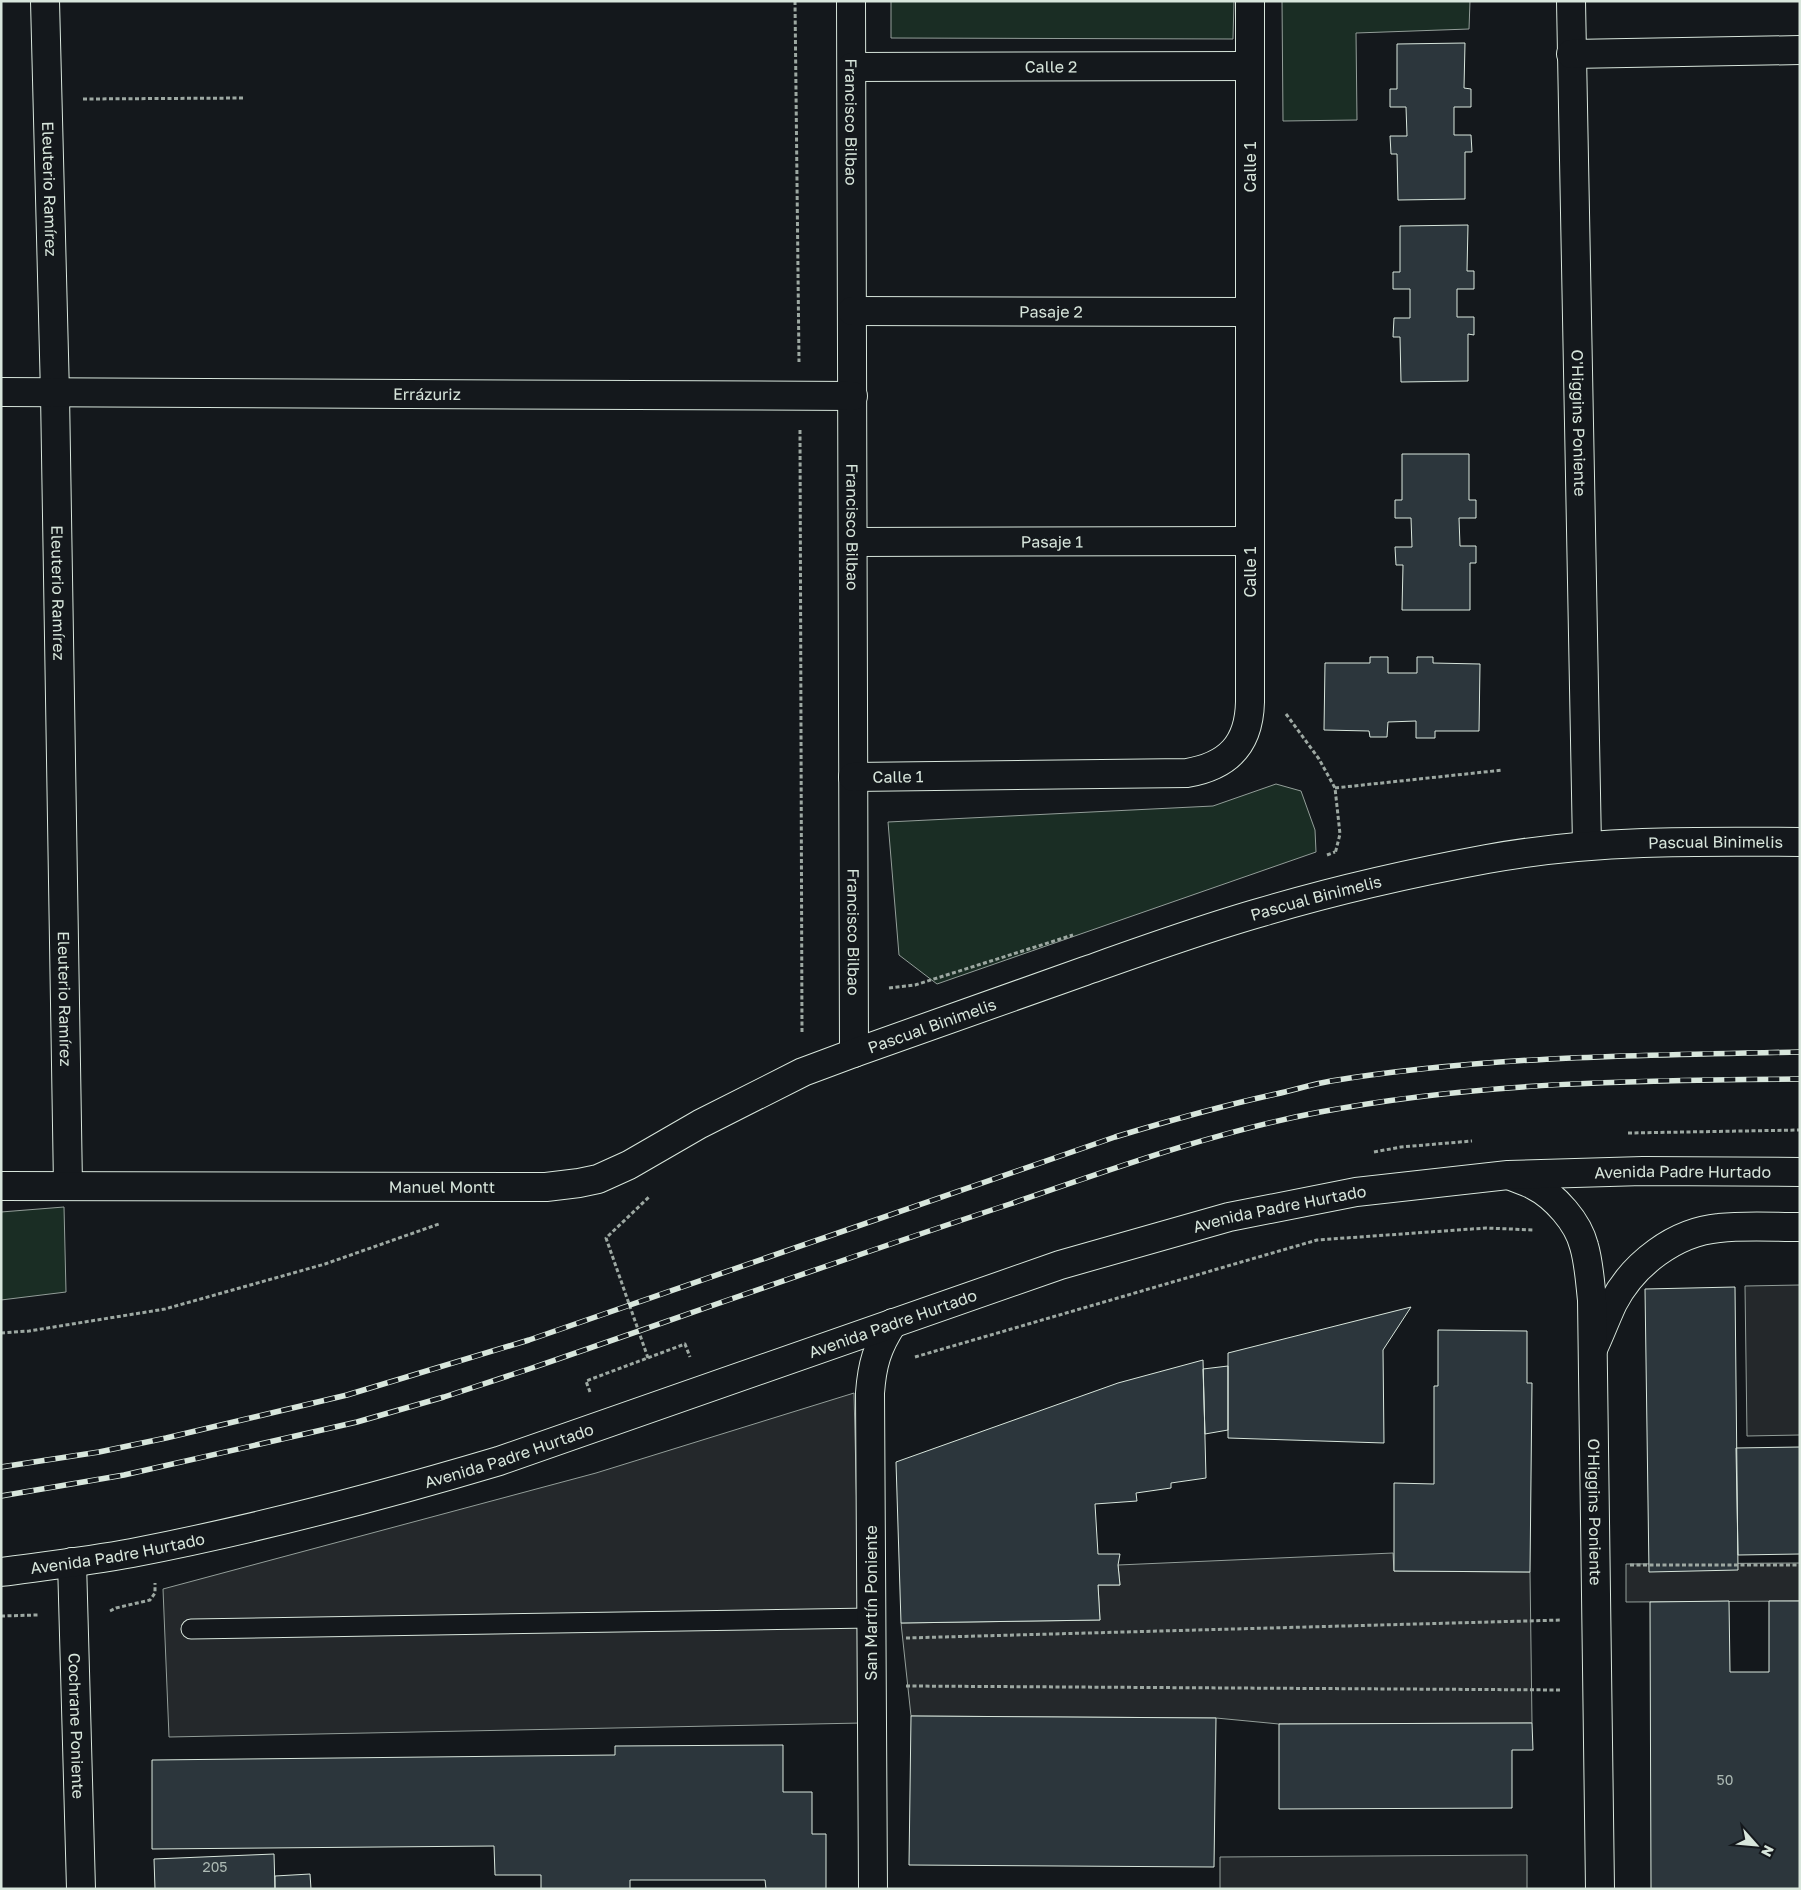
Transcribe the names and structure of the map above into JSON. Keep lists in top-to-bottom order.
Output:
{
  "streets": {
    "street": [
      "Calle 2",
      "Francisco Bilbao",
      "Calle 1",
      "Eleuterio Ramírez",
      "Pasaje 2",
      "Errázuriz",
      "O'Higgins Poniente",
      "Pasaje 1",
      "Pascual Binimelis",
      "Avenida Padre Hurtado",
      "Manuel Montt",
      "San Martín Poniente",
      "Cochrane Poniente"
    ]
  },
  "crossings": [
    ["Calle 2", "Francisco Bilbao"],
    ["Calle 2", "Calle 1"],
    ["Francisco Bilbao", "Calle 1"],
    ["Francisco Bilbao", "Pasaje 2"],
    ["Francisco Bilbao", "Errázuriz"],
    ["Francisco Bilbao", "Pasaje 1"],
    ["Francisco Bilbao", "Pascual Binimelis"],
    ["Francisco Bilbao", "Manuel Montt"],
    ["Calle 1", "Pasaje 2"],
    ["Calle 1", "Pasaje 1"],
    ["Eleuterio Ramírez", "Errázuriz"],
    ["Eleuterio Ramírez", "Manuel Montt"],
    ["O'Higgins Poniente", "Pascual Binimelis"],
    ["O'Higgins Poniente", "Avenida Padre Hurtado"],
    ["Pascual Binimelis", "Manuel Montt"],
    ["Avenida Padre Hurtado", "San Martín Poniente"],
    ["Avenida Padre Hurtado", "Cochrane Poniente"]
  ],
  "house_numbers": ["50", "205"],
  "north": "bottom right"
}
